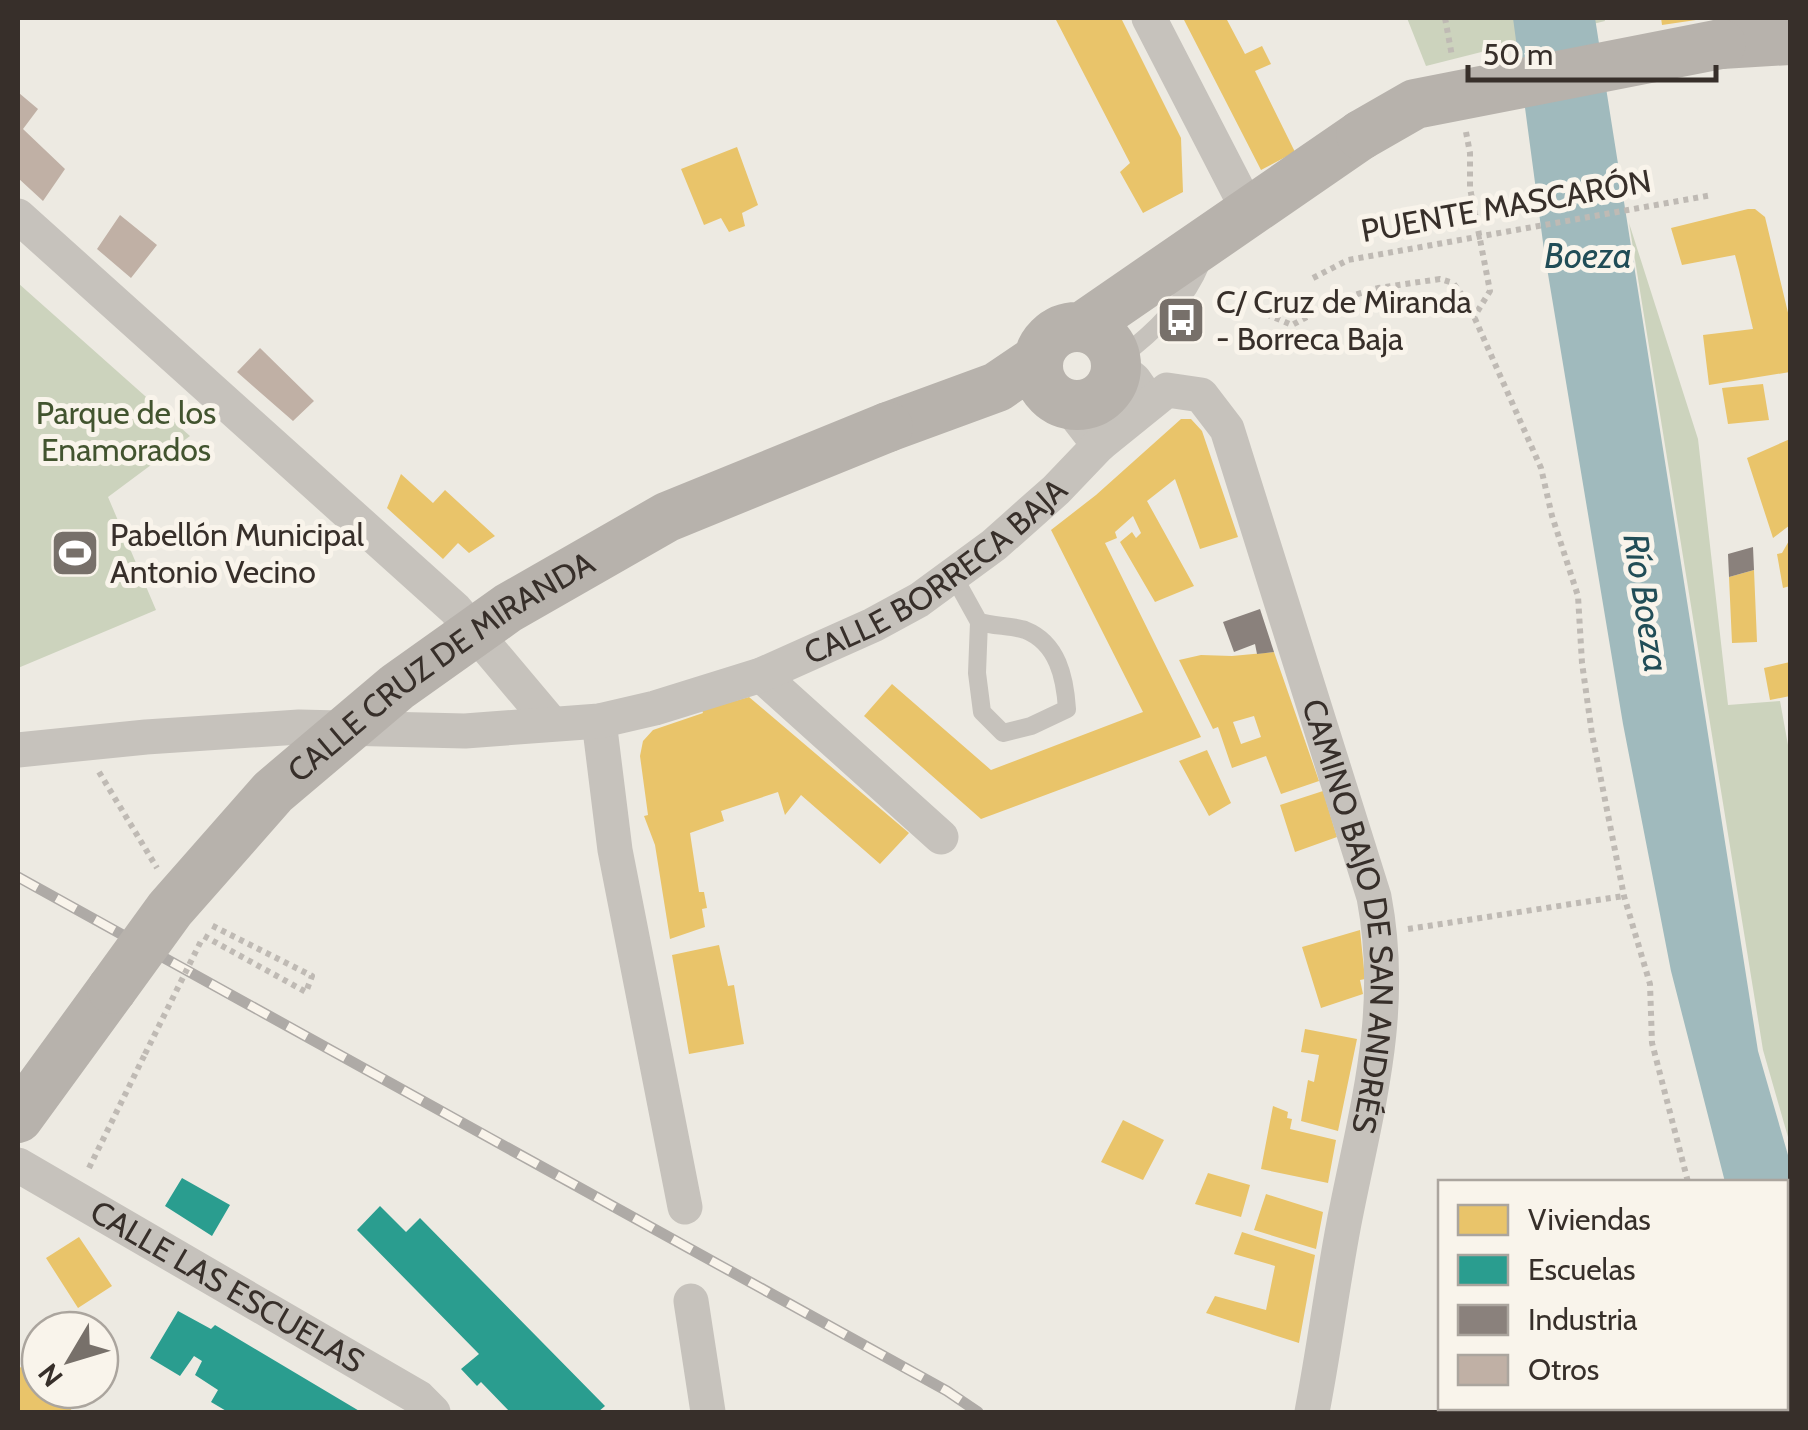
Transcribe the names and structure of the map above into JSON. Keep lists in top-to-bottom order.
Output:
{
  "streets": {
    "street": [
      "CALLE BORRECA BAJA",
      "CALLE CRUZ DE MIRANDA",
      "CAMINO BAJO DE SAN ANDRÉS",
      "CALLE LAS ESCUELAS"
    ],
    "path": ["PUENTE MASCARÓN"]
  },
  "crossings": [
    ["CALLE BORRECA BAJA", "CAMINO BAJO DE SAN ANDRÉS"]
  ],
  "water": ["Boeza", "Río Boeza"],
  "parks": ["Parque de los Enamorados"],
  "places": {
    "bus stop": ["C/ Cruz de Miranda - Borreca Baja"],
    "sports": ["Pabellón Municipal Antonio Vecino"]
  },
  "legend": [
    "Viviendas",
    "Escuelas",
    "Industria",
    "Otros"
  ],
  "scale_bar": "50 m",
  "north": "bottom left"
}
